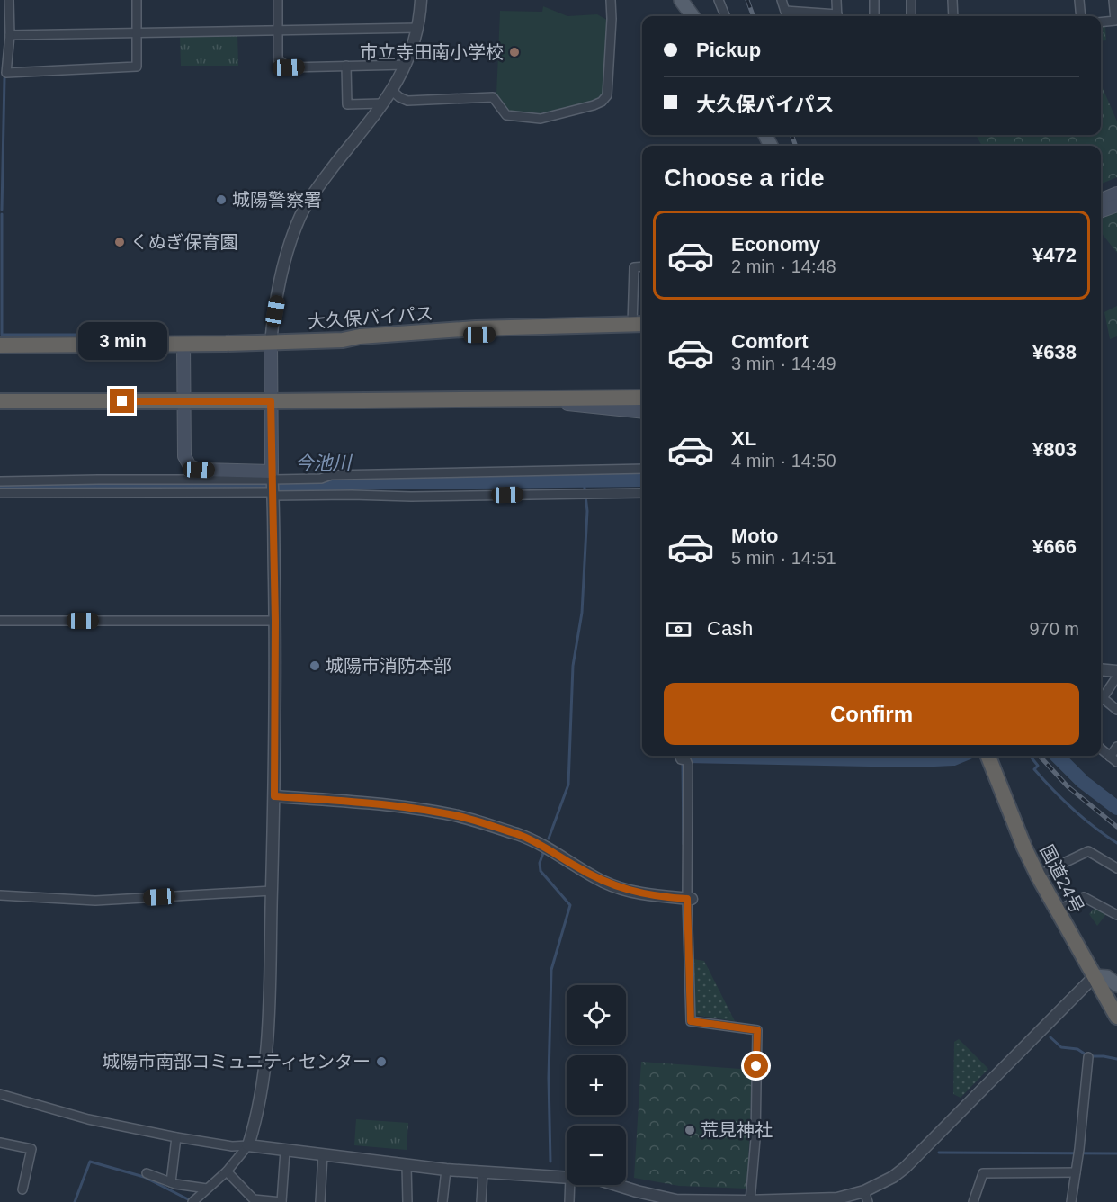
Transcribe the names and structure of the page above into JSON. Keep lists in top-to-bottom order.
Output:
{
  "streets": {
    "highway": ["大久保バイパス", "国道24号"]
  },
  "water": ["今池川"],
  "places": [
    "市立寺田南小学校",
    "城陽警察署",
    "くぬぎ保育園",
    "城陽市消防本部",
    "城陽市南部コミュニティセンター",
    "荒見神社"
  ],
  "page": {
    "banner": ["Pickup", "大久保バイパス"],
    "heading": "Choose a ride",
    "list": [
      {
        "name": "Economy",
        "note": "2 min · 14:48",
        "value": "¥472"
      },
      {
        "name": "Comfort",
        "note": "3 min · 14:49",
        "value": "¥638"
      },
      {
        "name": "XL",
        "note": "4 min · 14:50",
        "value": "¥803"
      },
      {
        "name": "Moto",
        "note": "5 min · 14:51",
        "value": "¥666"
      }
    ],
    "bubble": "3 min",
    "pay": ["Cash", "970 m"],
    "buttons": "Confirm",
    "map_buttons": ["+", "−"]
  }
}
